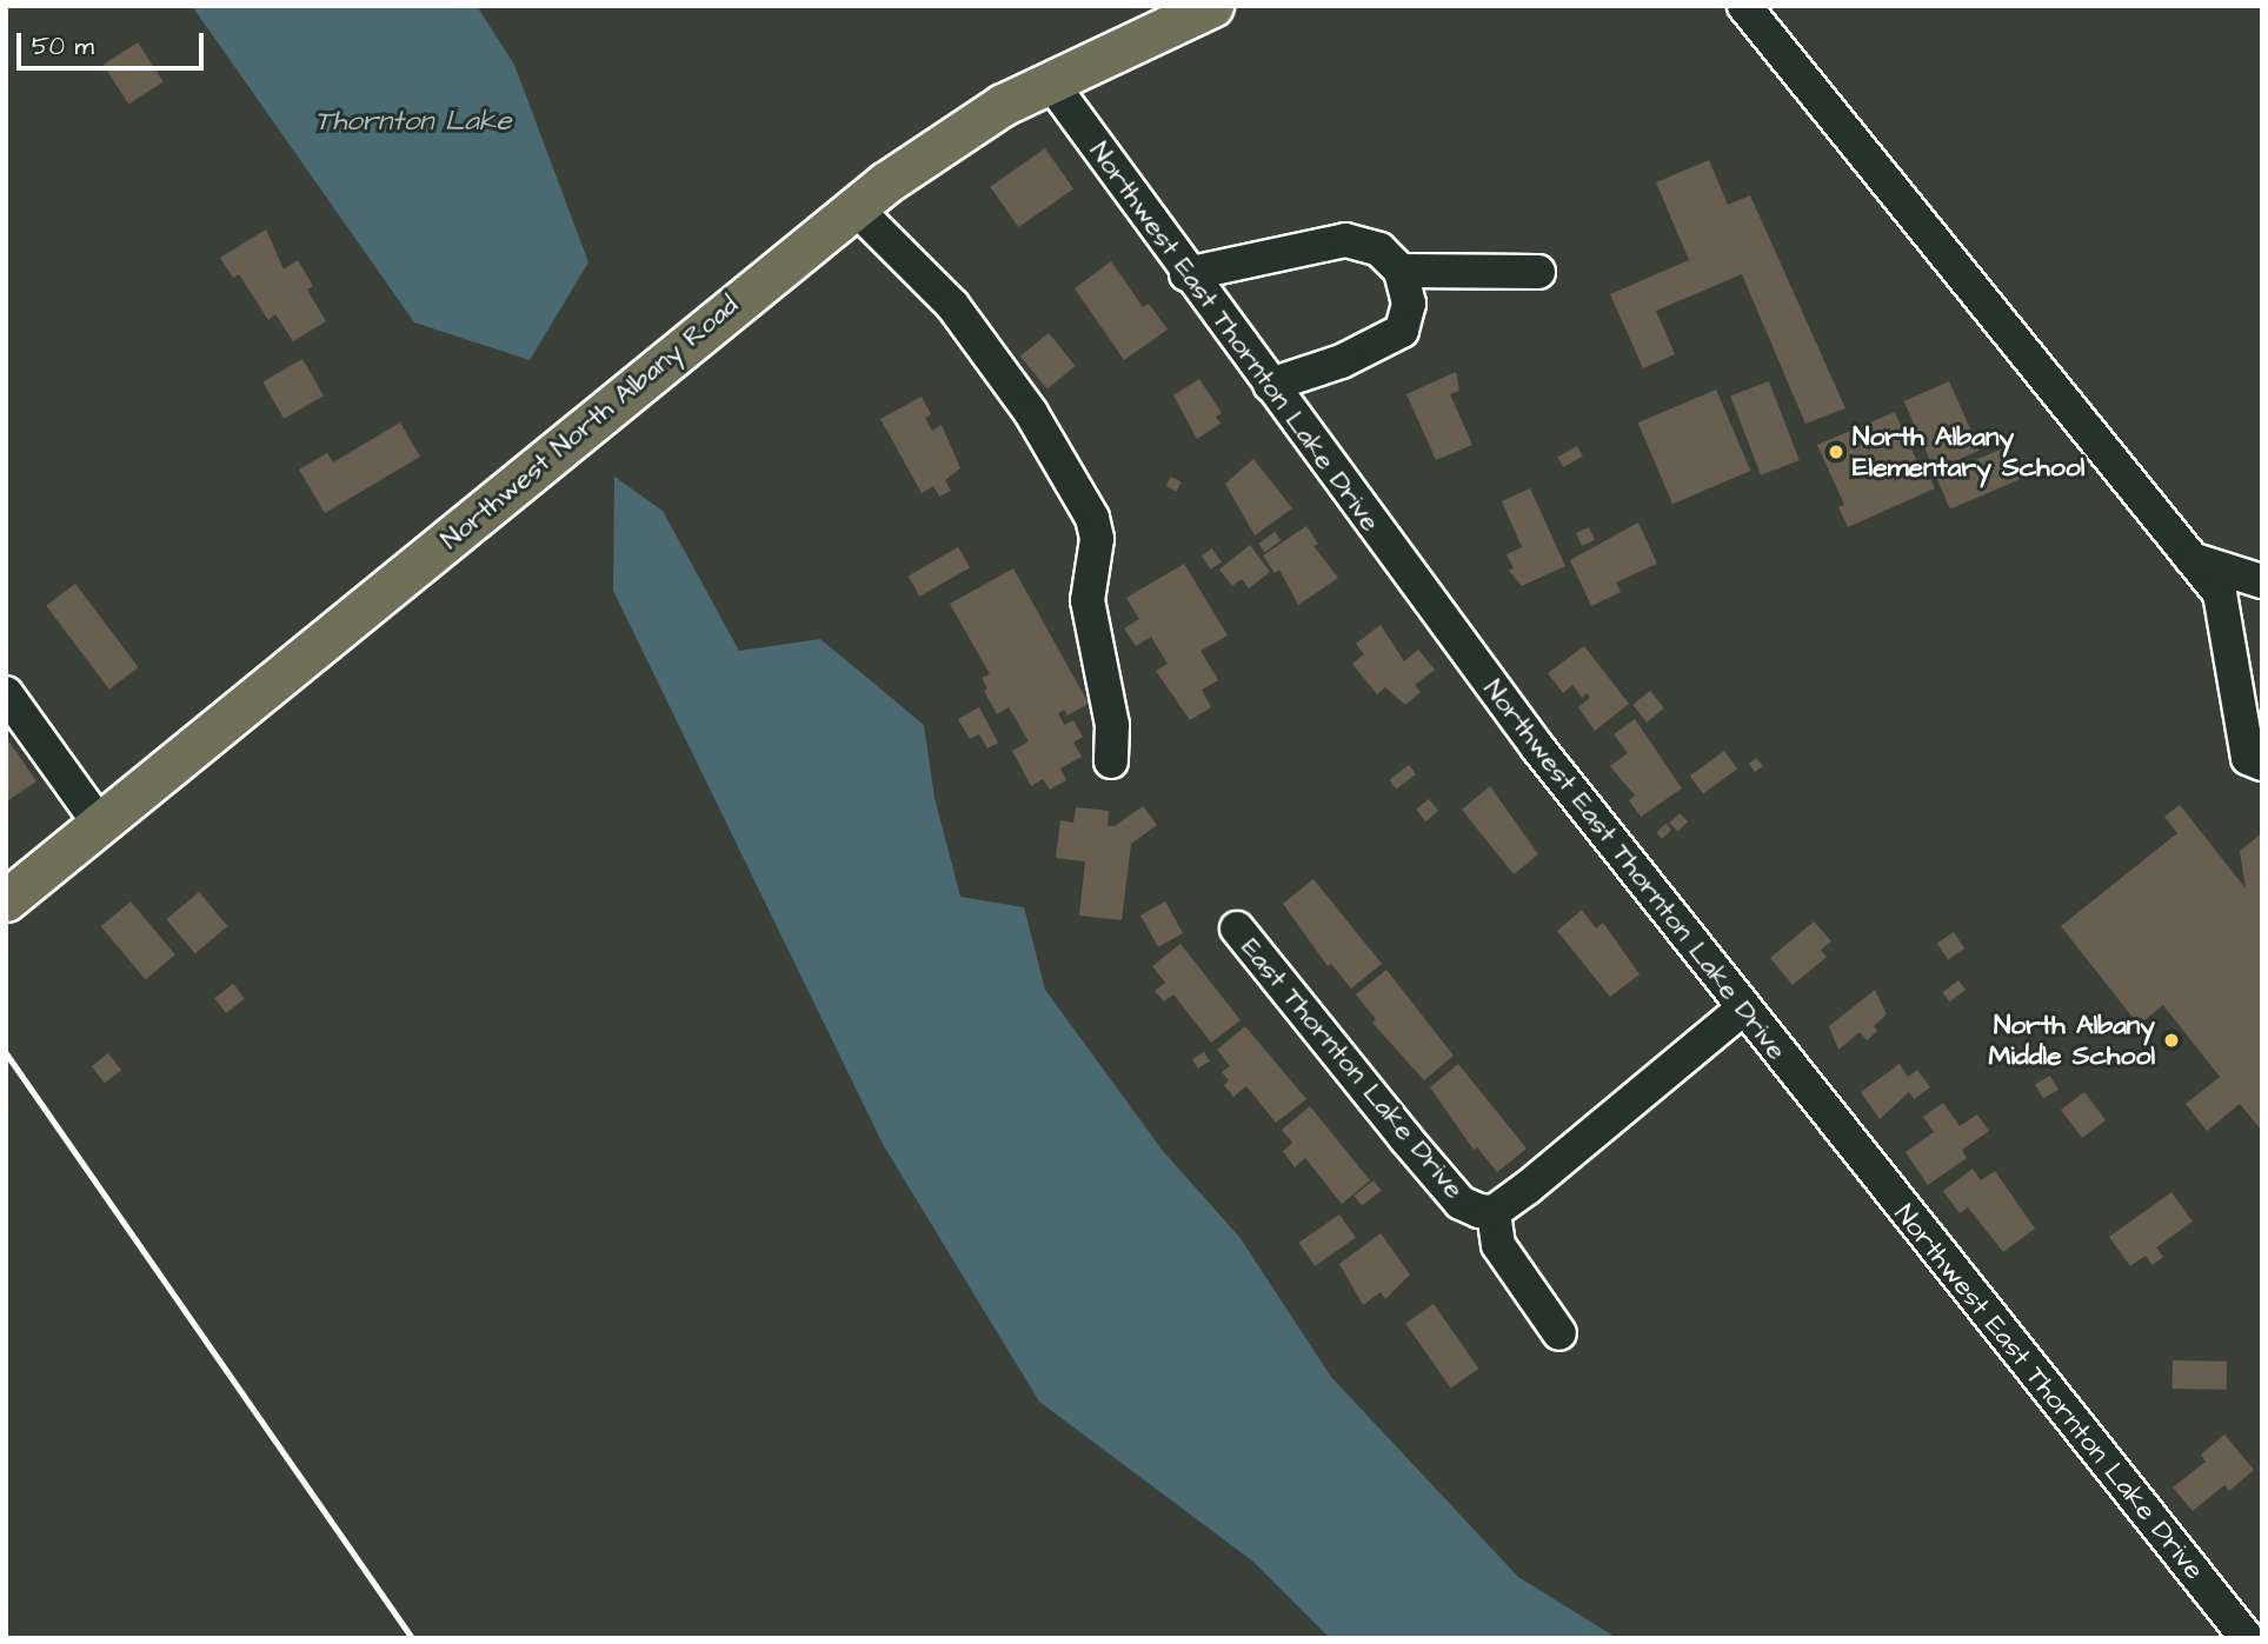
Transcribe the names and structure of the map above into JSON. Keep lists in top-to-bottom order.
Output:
{
  "streets": {
    "main road": ["Northwest North Albany Road"],
    "street": ["Northwest East Thornton Lake Drive", "East Thornton Lake Drive"]
  },
  "crossings": [
    ["Northwest East Thornton Lake Drive", "Northwest North Albany Road"],
    ["Northwest East Thornton Lake Drive", "East Thornton Lake Drive"]
  ],
  "water": ["Thornton Lake"],
  "places": ["North Albany Elementary School", "North Albany Middle School"],
  "scale_bar": "50 m"
}
